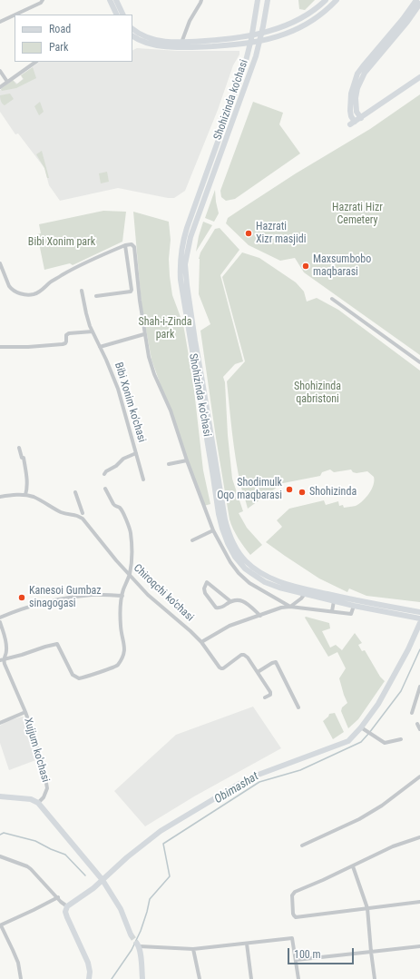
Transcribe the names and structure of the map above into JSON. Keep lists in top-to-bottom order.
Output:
{
  "streets": {
    "main road": ["Shohizinda ko'chasi"],
    "street": ["Bibi Xonim ko'chasi", "Chiroqchi ko'chasi", "Xujjum ko'chasi"]
  },
  "water": ["Obimashat"],
  "parks": [
    "Hazrati Hizr Cemetery",
    "Bibi Xonim park",
    "Shah-i-Zinda park",
    "Shohizinda qabristoni"
  ],
  "places": [
    "Hazrati Xizr masjidi",
    "Maxsumbobo maqbarasi",
    "Shodimulk Oqo maqbarasi",
    "Shohizinda",
    "Kanesoi Gumbaz sinagogasi"
  ],
  "legend": ["Road", "Park"],
  "scale_bar": "100 m"
}
